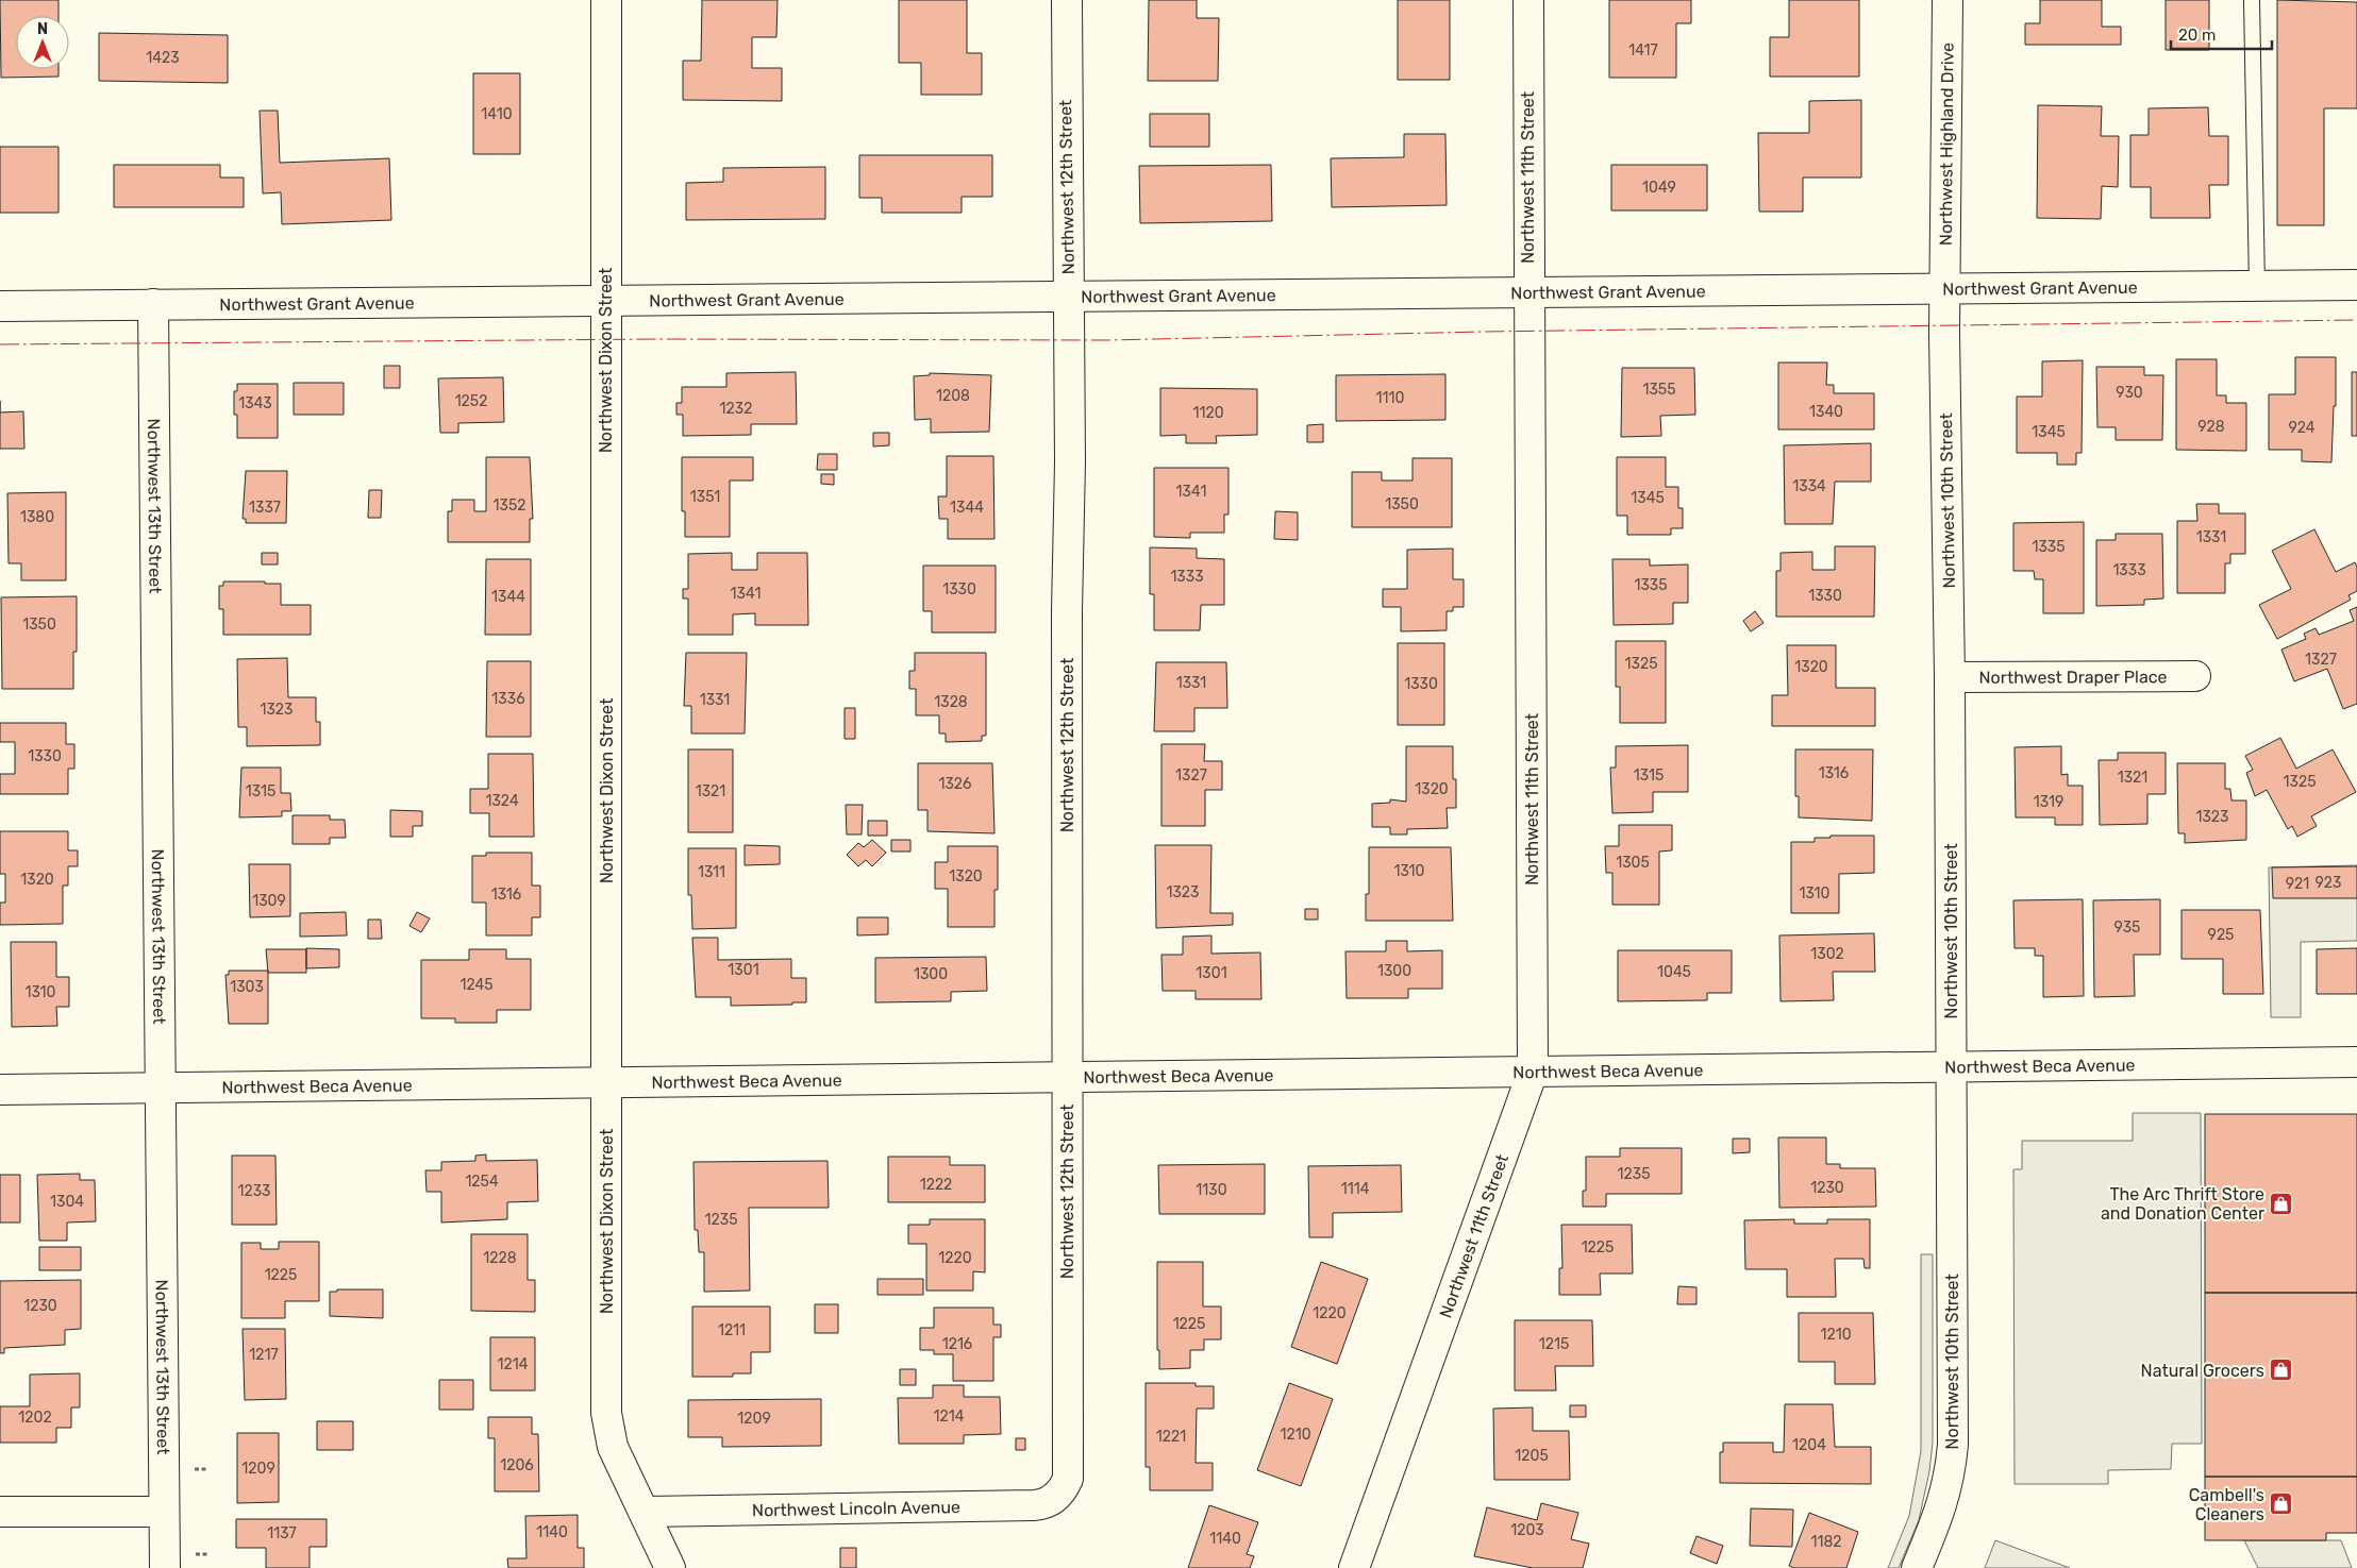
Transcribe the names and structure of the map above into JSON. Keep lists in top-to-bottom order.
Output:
{
  "streets": {
    "street": [
      "Northwest Highland Drive",
      "Northwest 11th Street",
      "Northwest 12th Street",
      "Northwest Grant Avenue",
      "Northwest Dixon Street",
      "Northwest 10th Street",
      "Northwest 13th Street",
      "Northwest Draper Place",
      "Northwest Beca Avenue",
      "Northwest Lincoln Avenue"
    ]
  },
  "crossings": [
    ["Northwest Highland Drive", "Northwest Grant Avenue"],
    ["Northwest Highland Drive", "Northwest 10th Street"],
    ["Northwest 11th Street", "Northwest Grant Avenue"],
    ["Northwest 11th Street", "Northwest Beca Avenue"],
    ["Northwest 12th Street", "Northwest Grant Avenue"],
    ["Northwest 12th Street", "Northwest Beca Avenue"],
    ["Northwest 12th Street", "Northwest Lincoln Avenue"],
    ["Northwest Grant Avenue", "Northwest Dixon Street"],
    ["Northwest Grant Avenue", "Northwest 10th Street"],
    ["Northwest Grant Avenue", "Northwest 13th Street"],
    ["Northwest Dixon Street", "Northwest Beca Avenue"],
    ["Northwest Dixon Street", "Northwest Lincoln Avenue"],
    ["Northwest 10th Street", "Northwest Draper Place"],
    ["Northwest 10th Street", "Northwest Beca Avenue"],
    ["Northwest 13th Street", "Northwest Beca Avenue"]
  ],
  "places": {
    "shop": ["The Arc Thrift Store and Donation Center", "Natural Grocers", "Cambell's Cleaners"]
  },
  "house_numbers": [
    "1417",
    "1423",
    "1410",
    "1049",
    "1355",
    "930",
    "1208",
    "1110",
    "1252",
    "1343",
    "1232",
    "1340",
    "1120",
    "928",
    "924",
    "1345",
    "1334",
    "1341",
    "1351",
    "1345",
    "1350",
    "1352",
    "1337",
    "1344",
    "1380",
    "1331",
    "1335",
    "1333",
    "1333",
    "1335",
    "1330",
    "1341",
    "1330",
    "1344",
    "1350",
    "1327",
    "1325",
    "1320",
    "1331",
    "1330",
    "1336",
    "1331",
    "1328",
    "1323",
    "1330",
    "1316",
    "1327",
    "1315",
    "1321",
    "1325",
    "1326",
    "1320",
    "1315",
    "1321",
    "1324",
    "1319",
    "1323",
    "1305",
    "1310",
    "1311",
    "1320",
    "1320",
    "923",
    "921",
    "1323",
    "1310",
    "1316",
    "1309",
    "935",
    "925",
    "1302",
    "1301",
    "1300",
    "1045",
    "1301",
    "1300",
    "1245",
    "1303",
    "1310",
    "1235",
    "1254",
    "1222",
    "1230",
    "1114",
    "1130",
    "1233",
    "1304",
    "1235",
    "1225",
    "1228",
    "1220",
    "1225",
    "1230",
    "1220",
    "1225",
    "1211",
    "1210",
    "1216",
    "1215",
    "1217",
    "1214",
    "1214",
    "1202",
    "1209",
    "1210",
    "1221",
    "1204",
    "1205",
    "1206",
    "1209",
    "1203",
    "1140",
    "1137",
    "1140",
    "1182"
  ],
  "scale_bar": "20 m",
  "north": "top"
}
